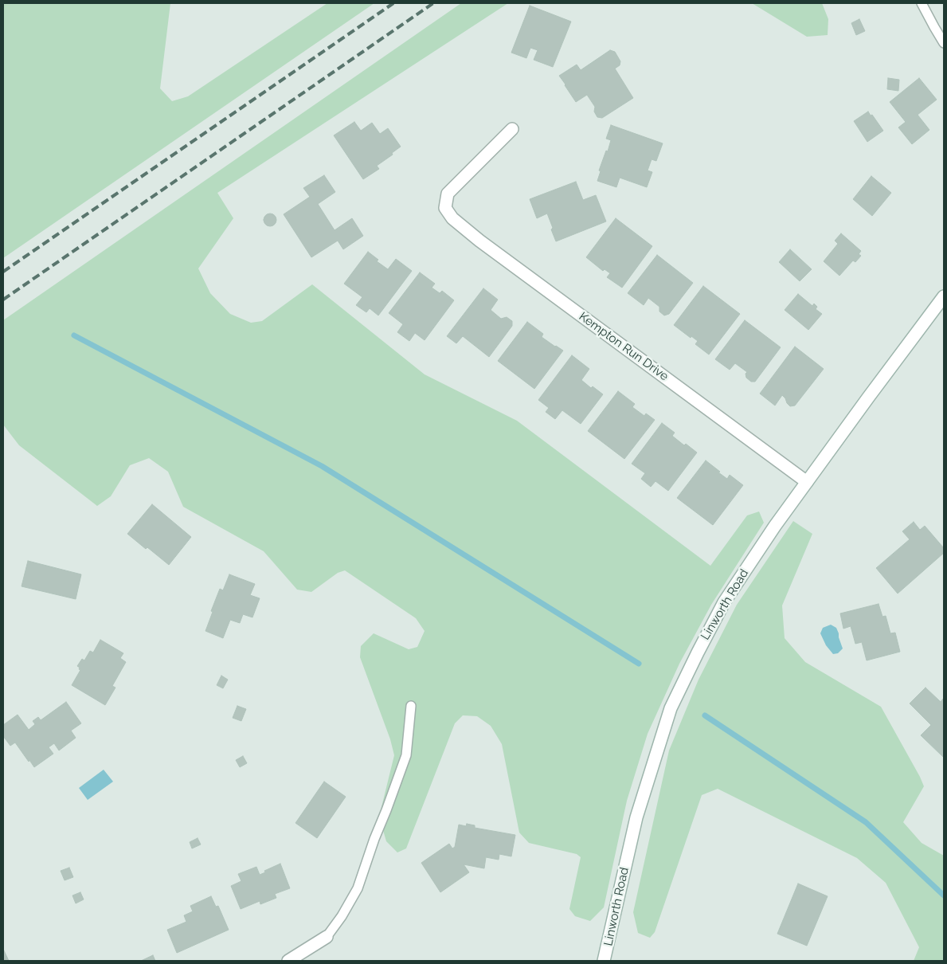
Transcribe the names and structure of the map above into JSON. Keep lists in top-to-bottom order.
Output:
{
  "streets": {
    "main road": ["Kempton Run Drive", "Linworth Road"]
  },
  "crossings": [
    ["Kempton Run Drive", "Linworth Road"]
  ]
}
